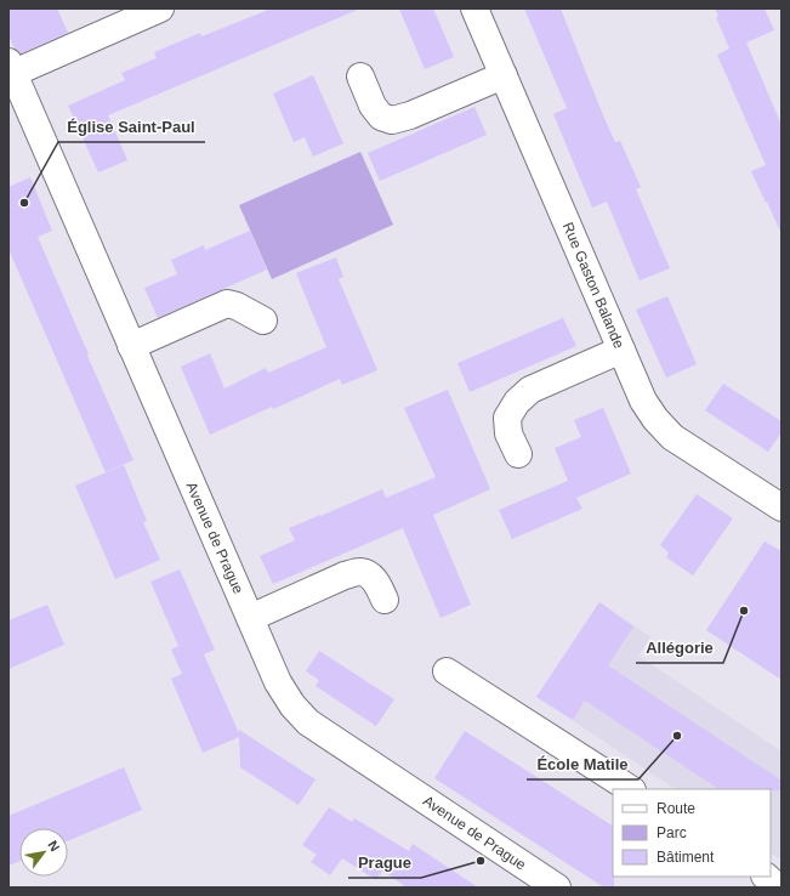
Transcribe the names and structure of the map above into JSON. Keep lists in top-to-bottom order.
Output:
{
  "streets": {
    "street": ["Rue Gaston Balande", "Avenue de Prague"]
  },
  "places": [
    "Église Saint-Paul",
    "Allégorie",
    "École Matile",
    "Prague"
  ],
  "legend": ["Route", "Parc", "Bâtiment"],
  "north": "top right"
}
